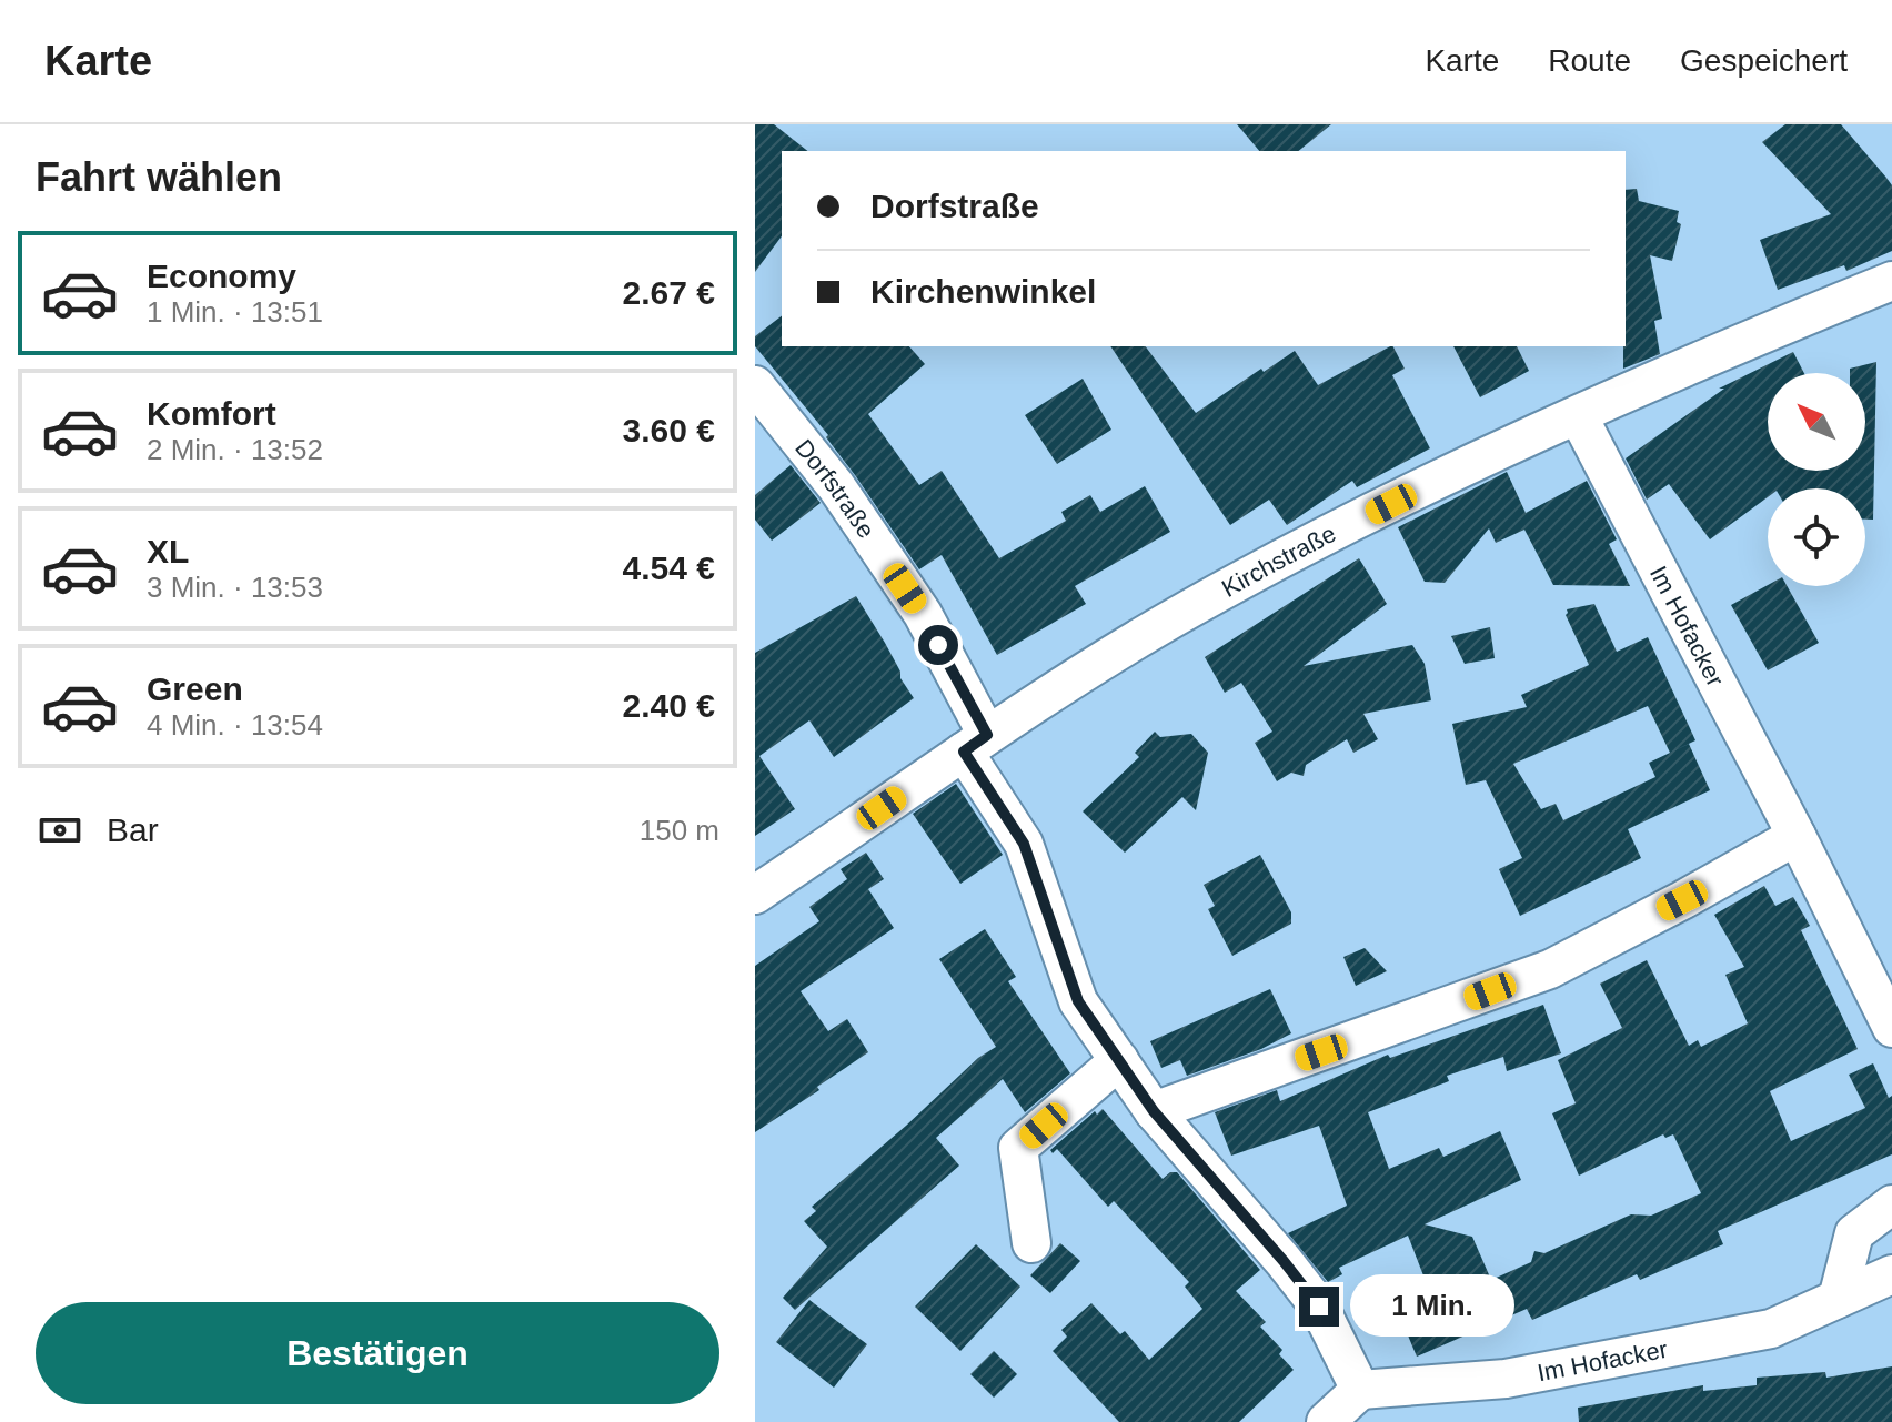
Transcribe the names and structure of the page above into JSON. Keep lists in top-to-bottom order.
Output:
{
  "streets": {
    "street": ["Dorfstraße", "Kirchstraße", "Im Hofacker"]
  },
  "crossings": [
    ["Dorfstraße", "Kirchstraße"],
    ["Dorfstraße", "Im Hofacker"],
    ["Kirchstraße", "Im Hofacker"]
  ],
  "north": "top left",
  "page": {
    "header": "Karte",
    "nav": ["Karte", "Route", "Gespeichert"],
    "heading": "Fahrt wählen",
    "banner": ["Dorfstraße", "Kirchenwinkel"],
    "list": [
      {
        "name": "Economy",
        "note": "1 Min. · 13:51",
        "value": "2.67 €"
      },
      {
        "name": "Komfort",
        "note": "2 Min. · 13:52",
        "value": "3.60 €"
      },
      {
        "name": "XL",
        "note": "3 Min. · 13:53",
        "value": "4.54 €"
      },
      {
        "name": "Green",
        "note": "4 Min. · 13:54",
        "value": "2.40 €"
      }
    ],
    "pay": ["Bar", "150 m"],
    "bubble": "1 Min.",
    "buttons": "Bestätigen"
  }
}
